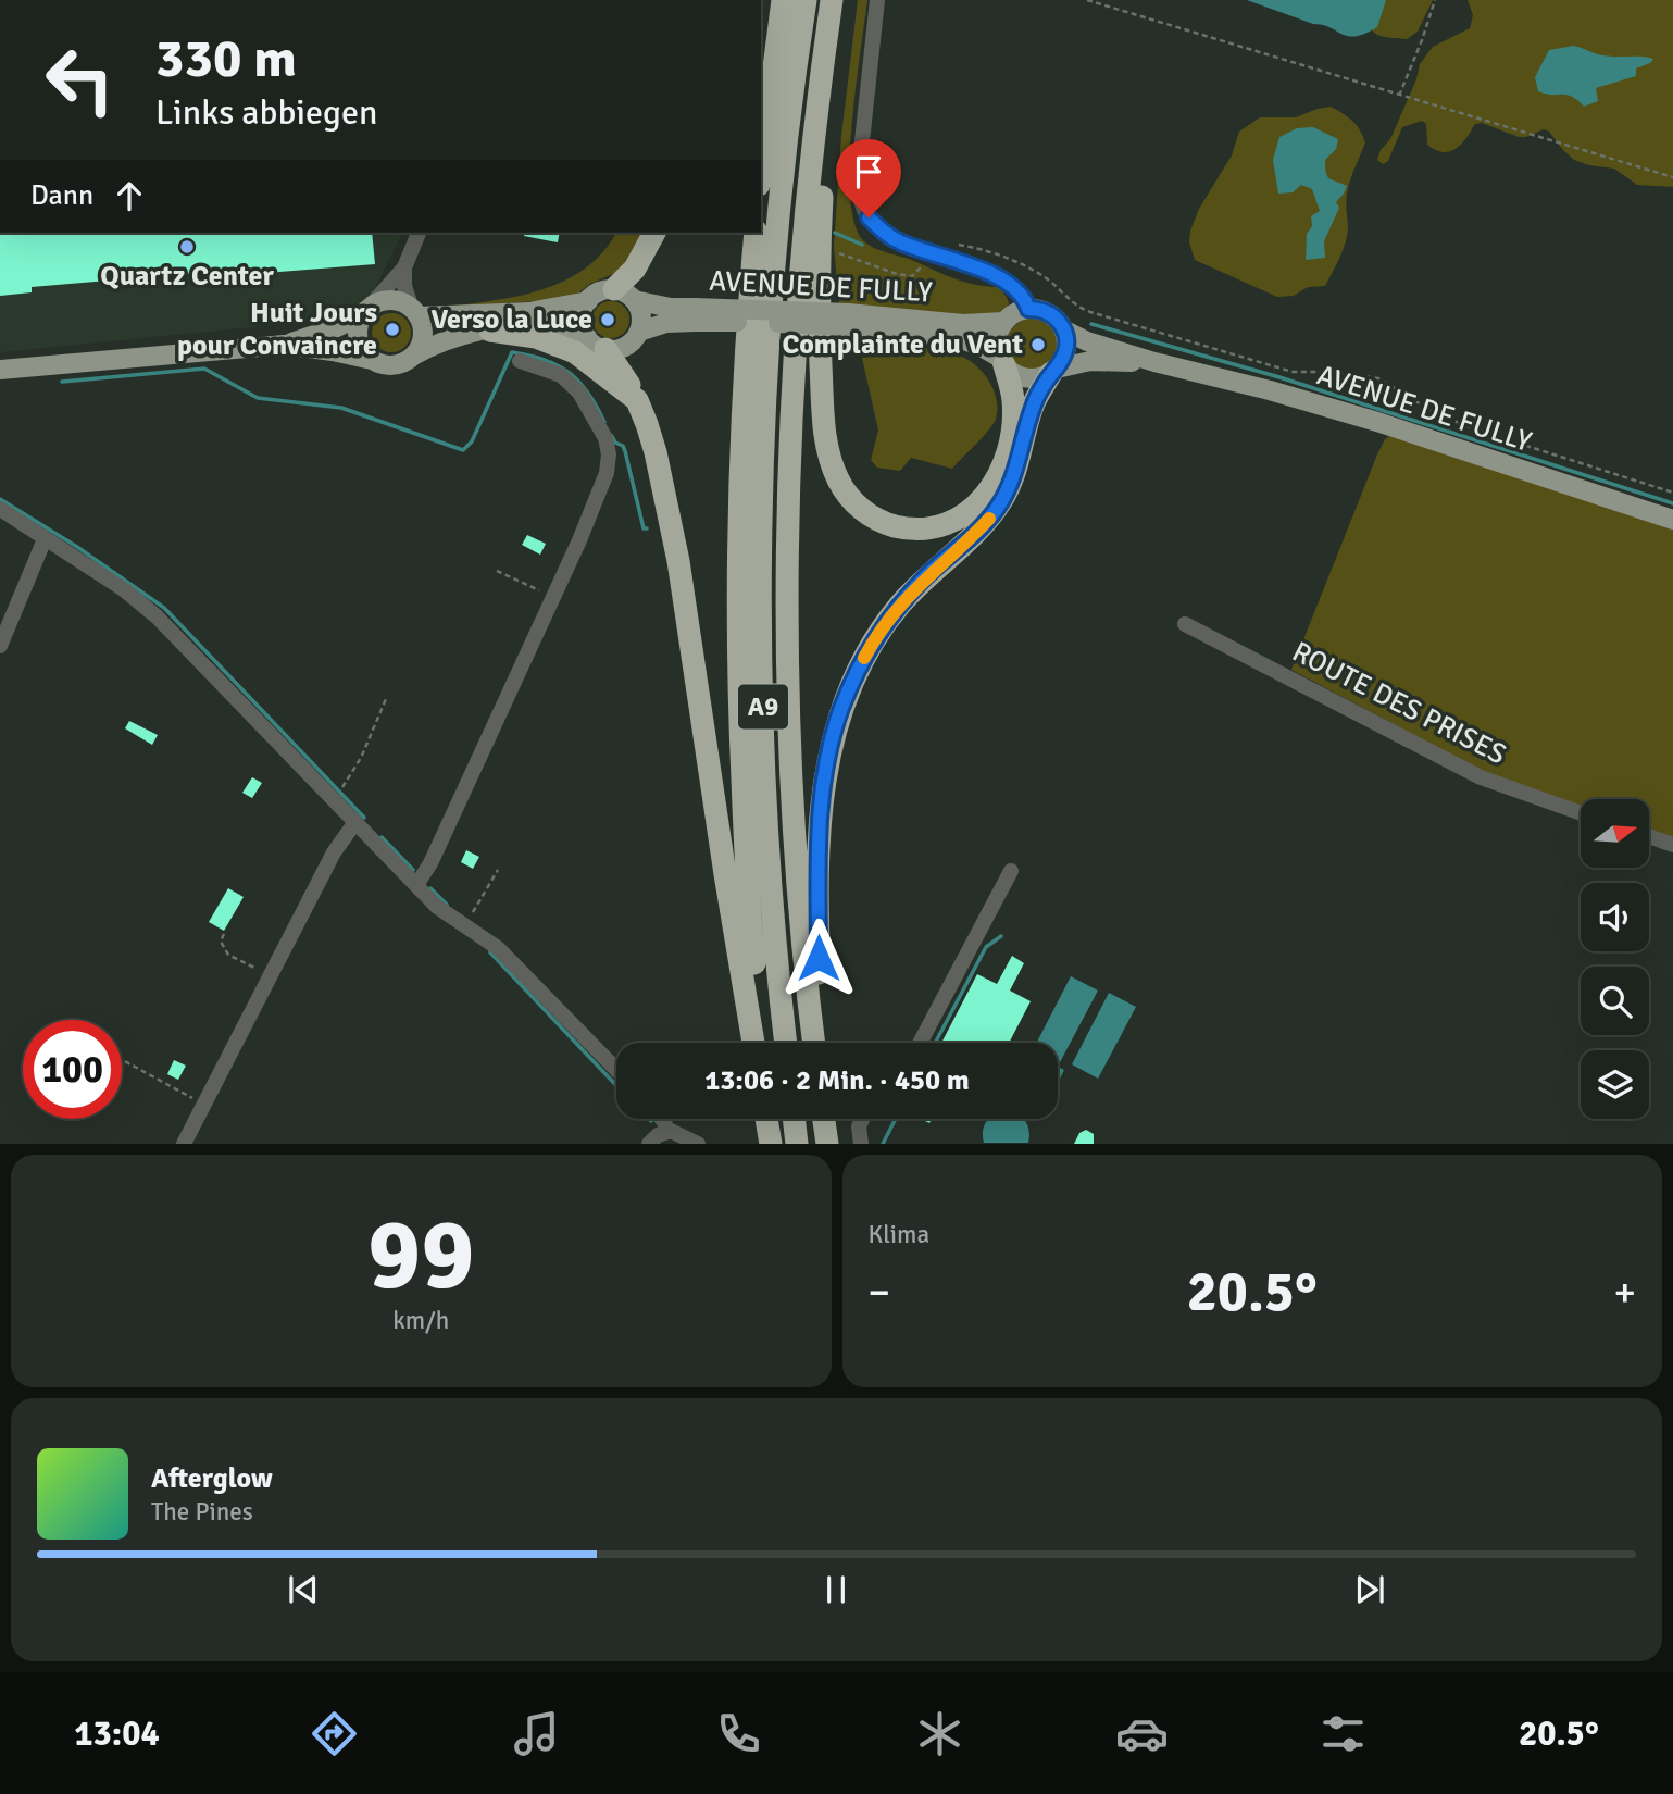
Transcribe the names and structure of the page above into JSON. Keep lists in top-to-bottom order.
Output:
{
  "streets": {
    "highway": ["A9"],
    "main road": ["AVENUE DE FULLY"],
    "street": ["ROUTE DES PRISES"]
  },
  "places": [
    "Quartz Center",
    "Verso la Luce",
    "Huit Jours pour Convaincre",
    "Complainte du Vent"
  ],
  "north": "right",
  "page": {
    "turn": ["330 m", "Links abbiegen"],
    "then": "Dann",
    "limit": "100",
    "trip": "13:06 · 2 Min. · 450 m",
    "tile": [
      ["99", "km/h"],
      "Klima"
    ],
    "heat": ["−", "20.5°", "+"],
    "song": ["Afterglow", "The Pines"],
    "tabs": ["13:04", "20.5°"]
  }
}
